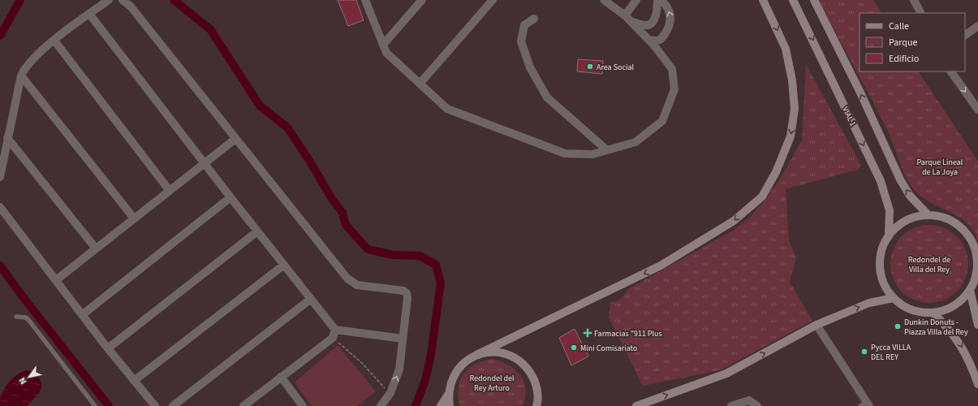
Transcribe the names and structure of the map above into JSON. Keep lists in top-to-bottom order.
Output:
{
  "streets": {
    "street": ["VIAL 1"]
  },
  "parks": ["Parque Lineal de La Joya", "Redondel de Villa del Rey", "Redondel del Rey Arturo"],
  "places": {
    "other": [
      "Area Social",
      "Dunkin Donuts - Piazza Villa del Rey",
      "Mini Comisariato",
      "Pycca VILLA DEL REY"
    ],
    "health": ["Farmacias \"911 Plus"]
  },
  "legend": ["Calle", "Parque", "Edificio"],
  "north": "bottom left"
}
